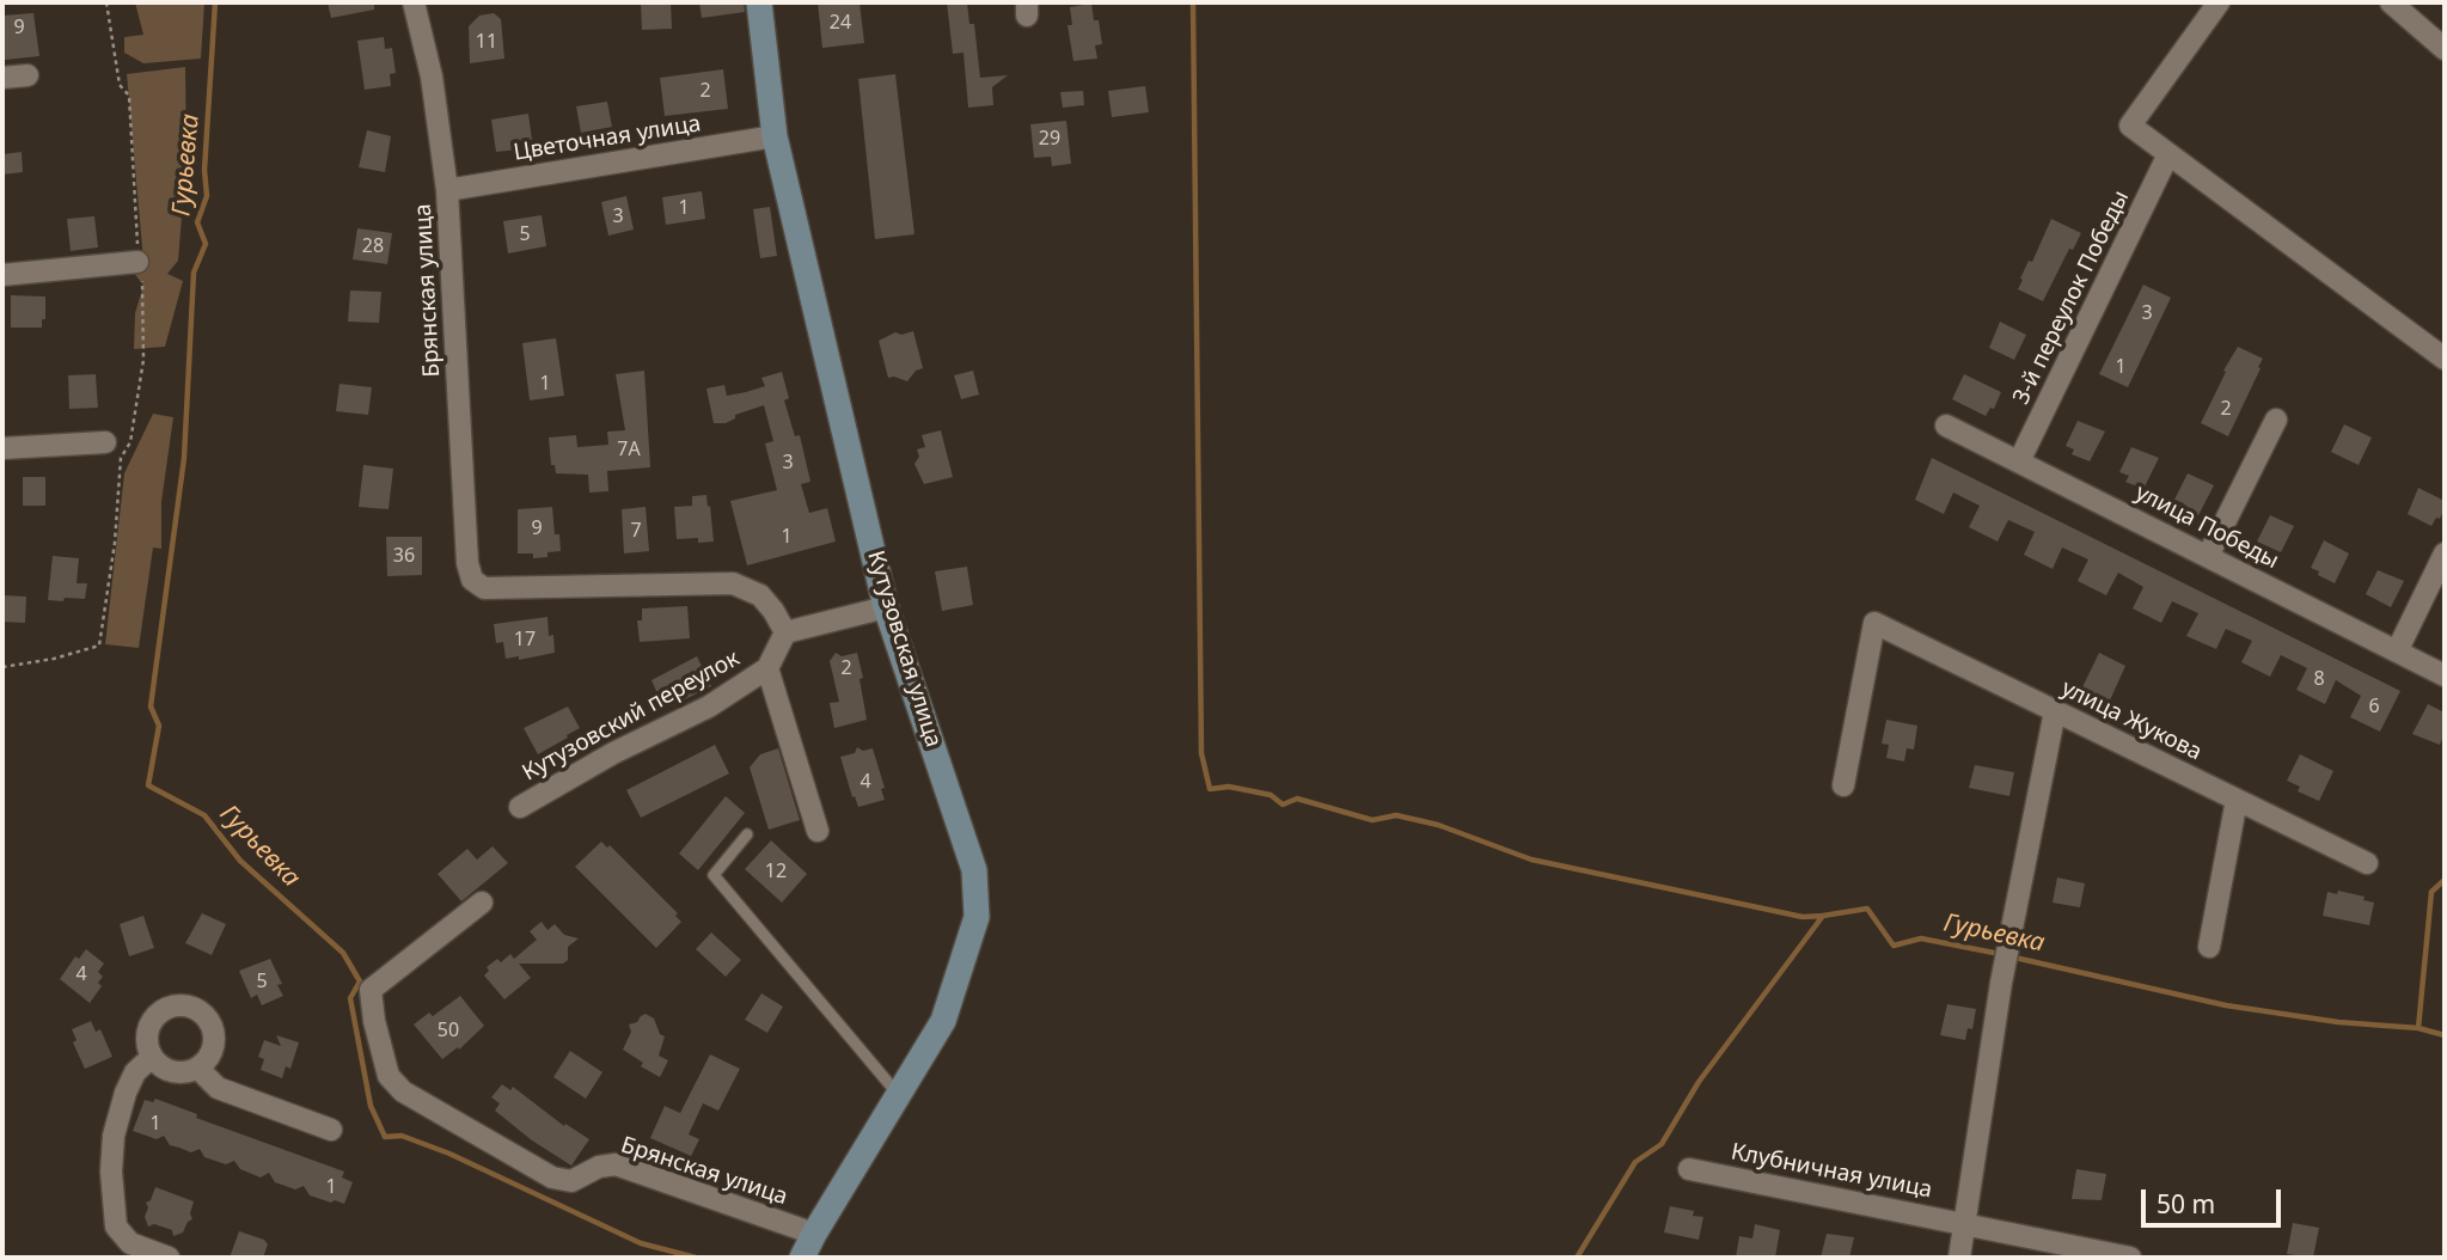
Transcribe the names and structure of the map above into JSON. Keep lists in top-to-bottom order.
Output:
{
  "streets": {
    "street": [
      "Цветочная улица",
      "Брянская улица",
      "3-й переулок Победы",
      "улица Победы",
      "Кутузовская улица",
      "Кутузовский переулок",
      "улица Жукова",
      "Клубничная улица"
    ]
  },
  "crossings": [
    ["Цветочная улица", "Брянская улица"],
    ["Цветочная улица", "Кутузовская улица"],
    ["Брянская улица", "Кутузовская улица"],
    ["Брянская улица", "Кутузовский переулок"],
    ["3-й переулок Победы", "улица Победы"]
  ],
  "water": ["Гурьевка"],
  "house_numbers": [
    "24",
    "9",
    "11",
    "2",
    "29",
    "1",
    "3",
    "5",
    "28",
    "3",
    "1",
    "1",
    "2",
    "7А",
    "3",
    "9",
    "7",
    "1",
    "36",
    "17",
    "2",
    "8",
    "6",
    "4",
    "12",
    "4",
    "5",
    "50",
    "1",
    "1"
  ],
  "scale_bar": "50 m"
}
